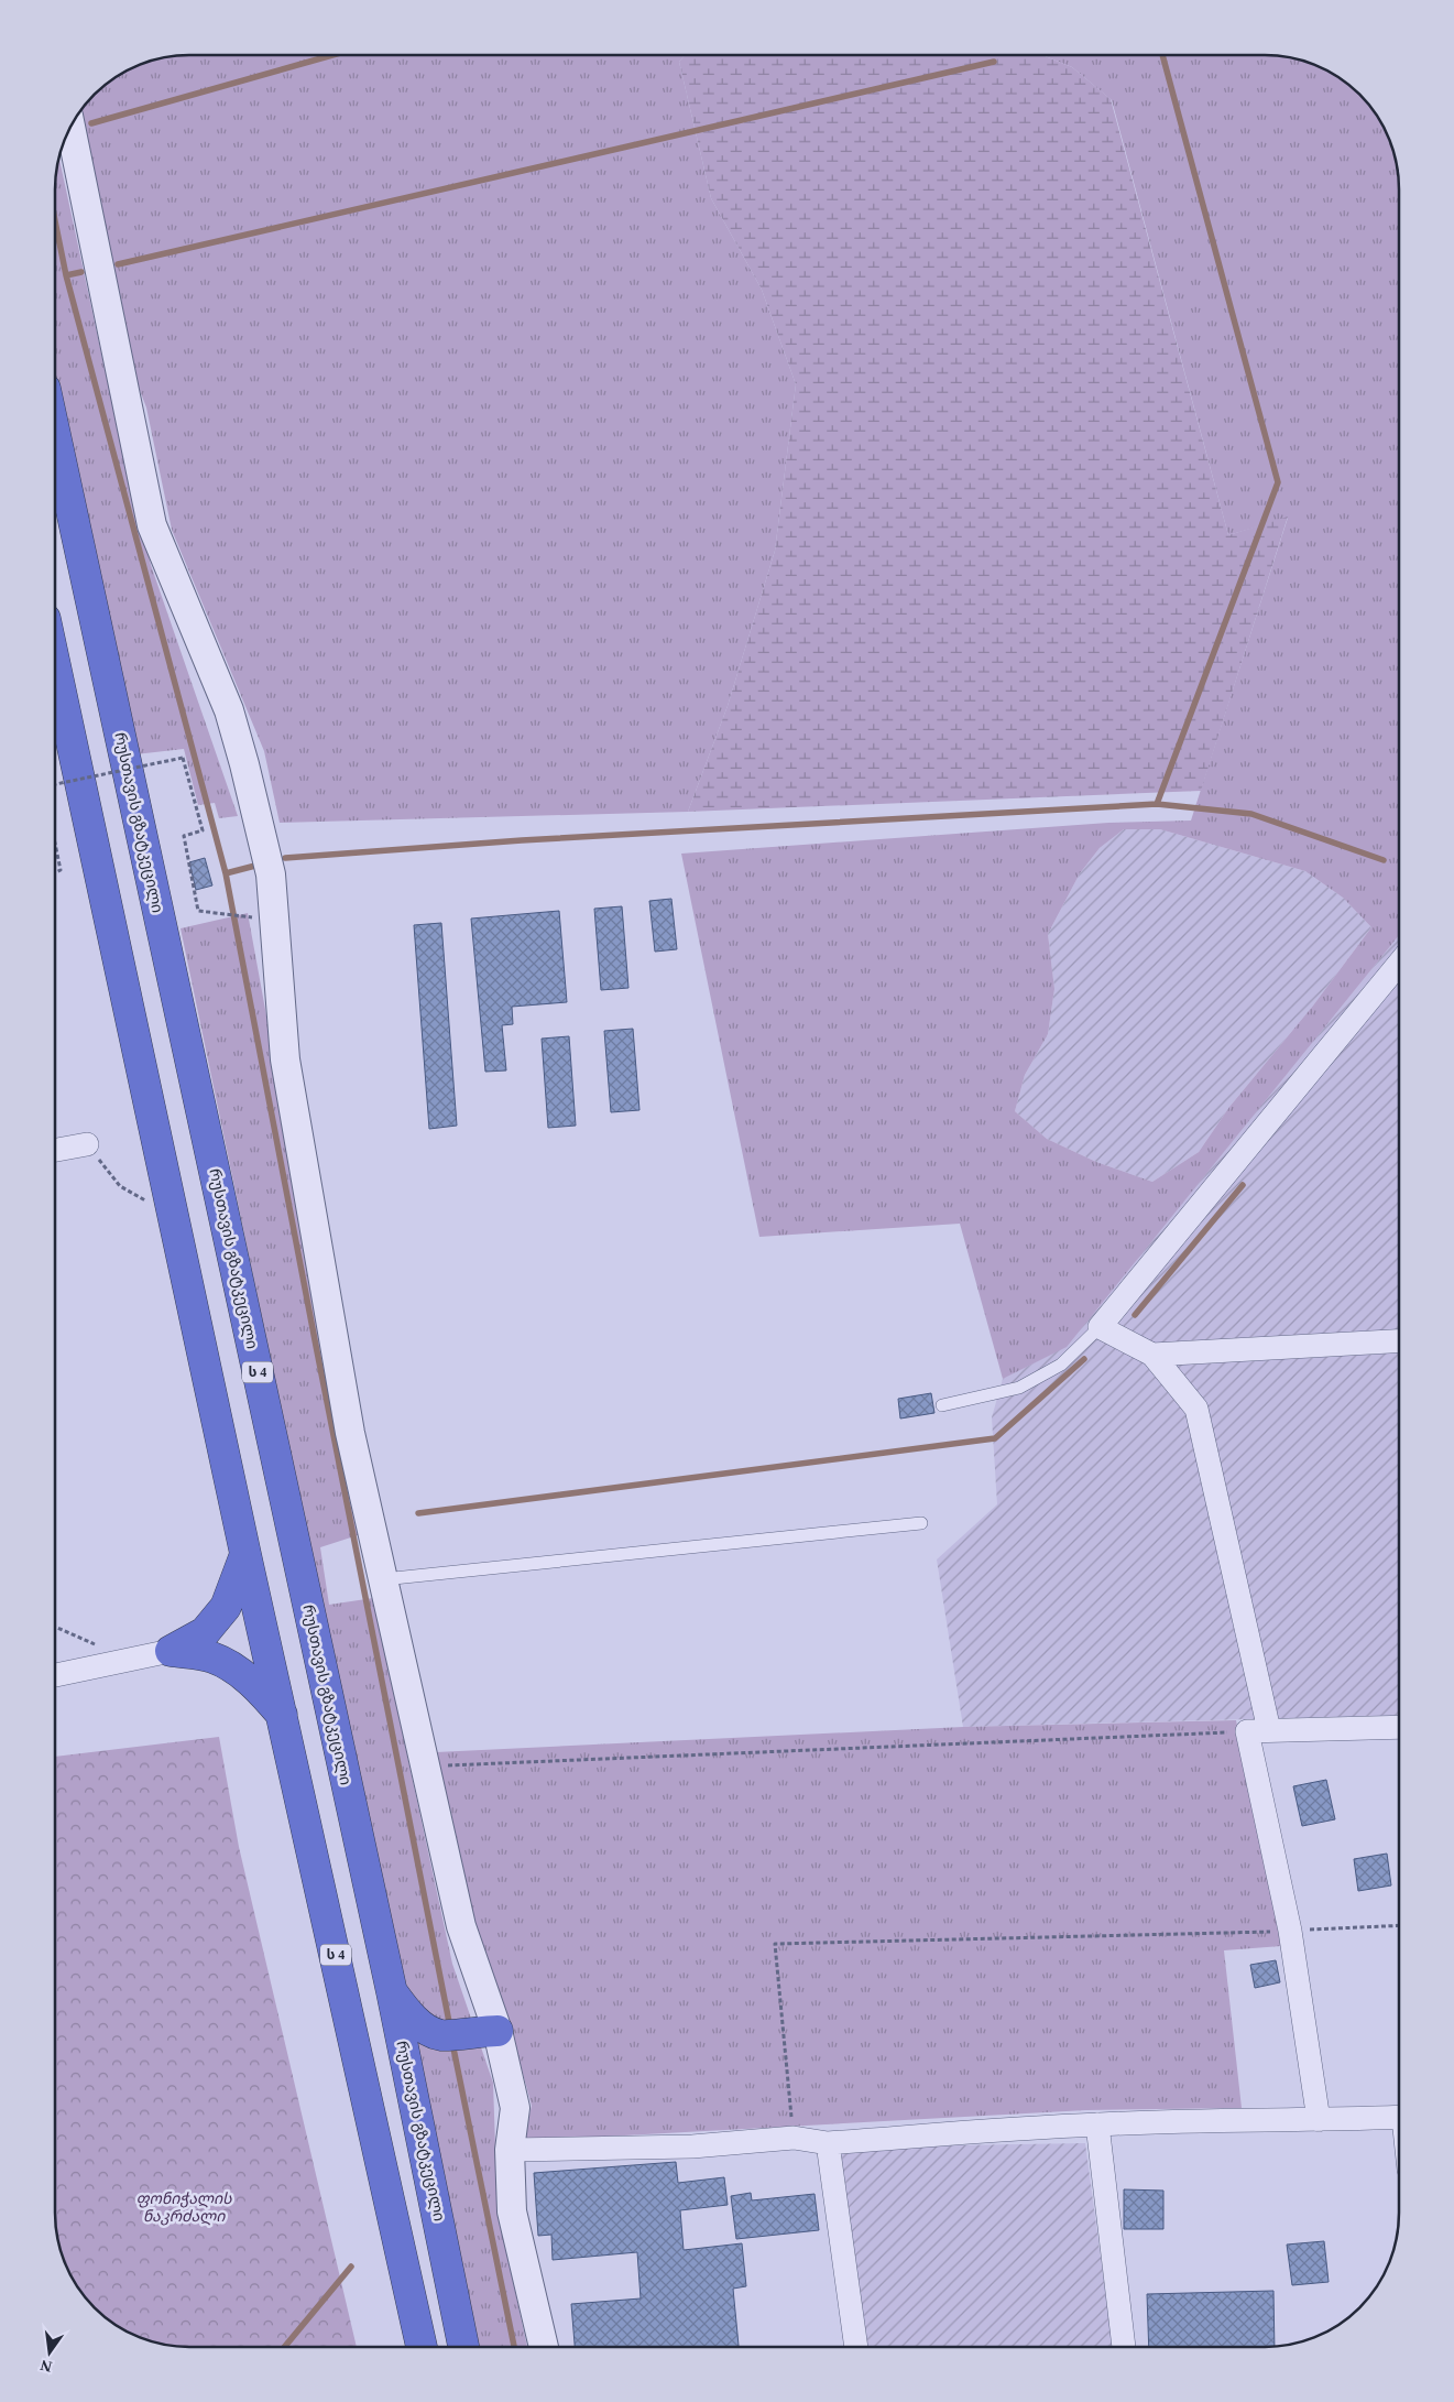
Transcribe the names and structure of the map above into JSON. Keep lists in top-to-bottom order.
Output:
{
  "streets": {
    "highway": ["რუსთავის გზატკეცილი", "ს 4"]
  },
  "parks": ["ფონიჭალის ნაკრძალი"],
  "north": "bottom"
}
